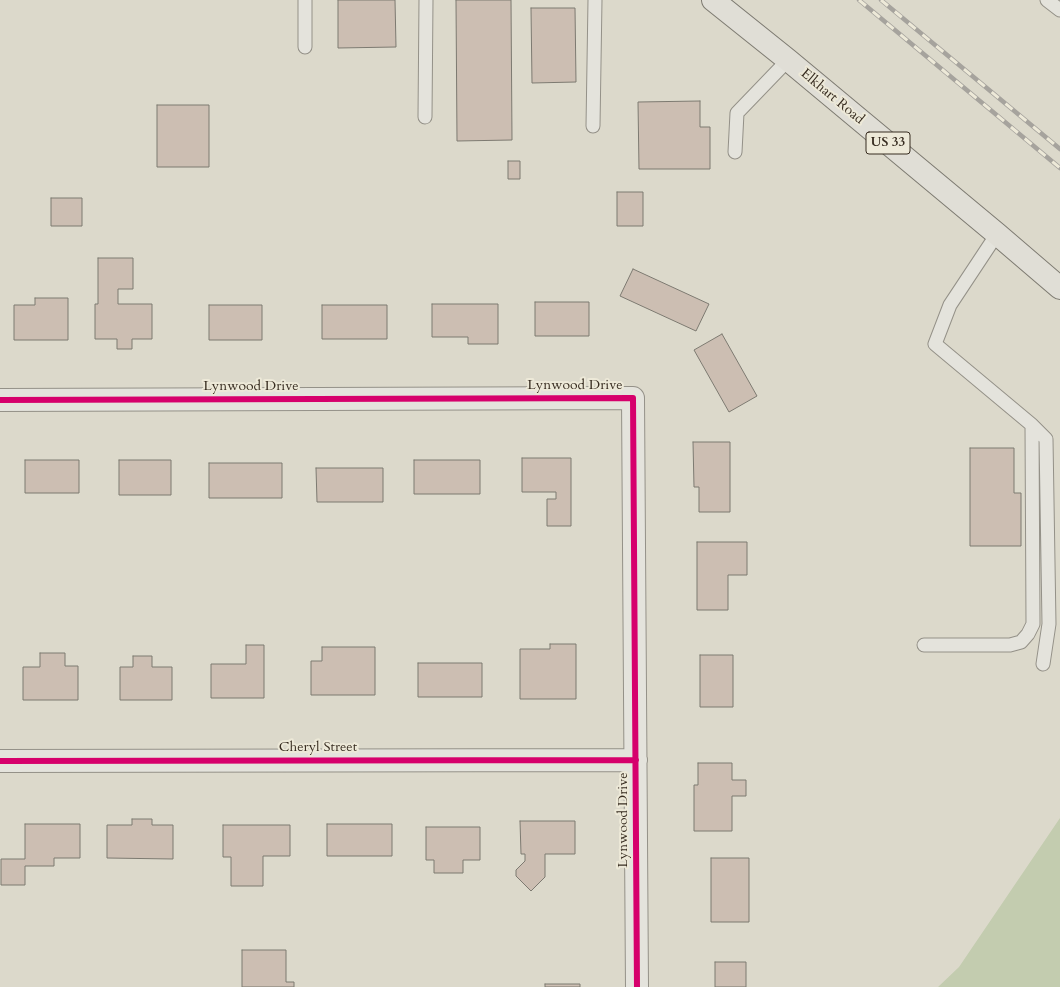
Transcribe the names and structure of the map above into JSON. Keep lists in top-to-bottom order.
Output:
{
  "streets": {
    "highway": ["Elkhart Road", "US 33"],
    "street": ["Lynwood Drive", "Cheryl Street"]
  },
  "crossings": [
    ["Lynwood Drive", "Cheryl Street"]
  ]
}
